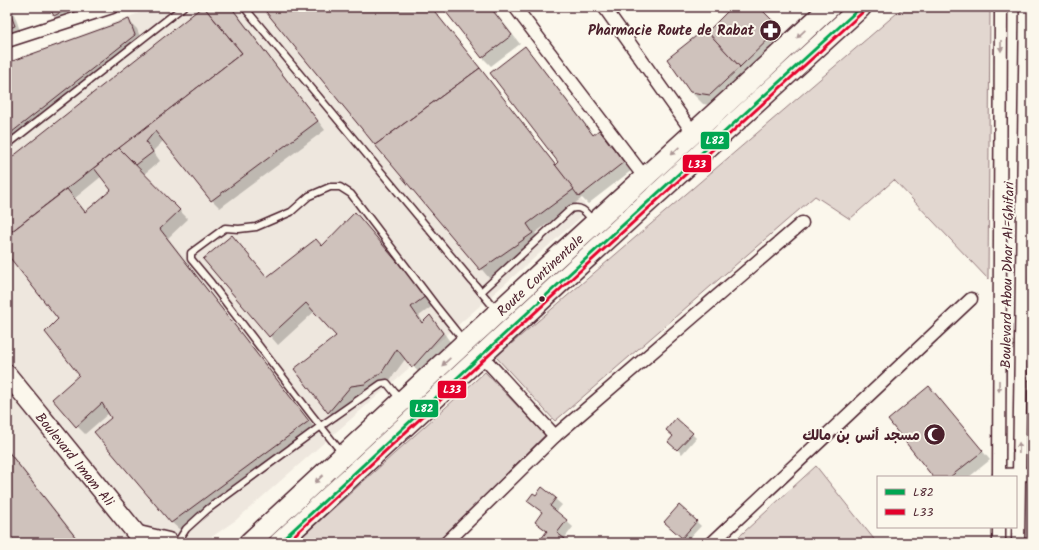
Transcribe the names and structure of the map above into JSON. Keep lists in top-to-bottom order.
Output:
{
  "streets": {
    "main road": ["Route Continentale"],
    "street": ["Boulevard Abou Dhar Al-Ghifari", "Boulevard Imam Ali"]
  },
  "places": {
    "pharmacy": ["Pharmacie Route de Rabat"],
    "mosque": ["مسجد أنس بن مالك"]
  },
  "lines": ["transit line L82", "transit line L33"],
  "legend": ["L82", "L33"]
}
